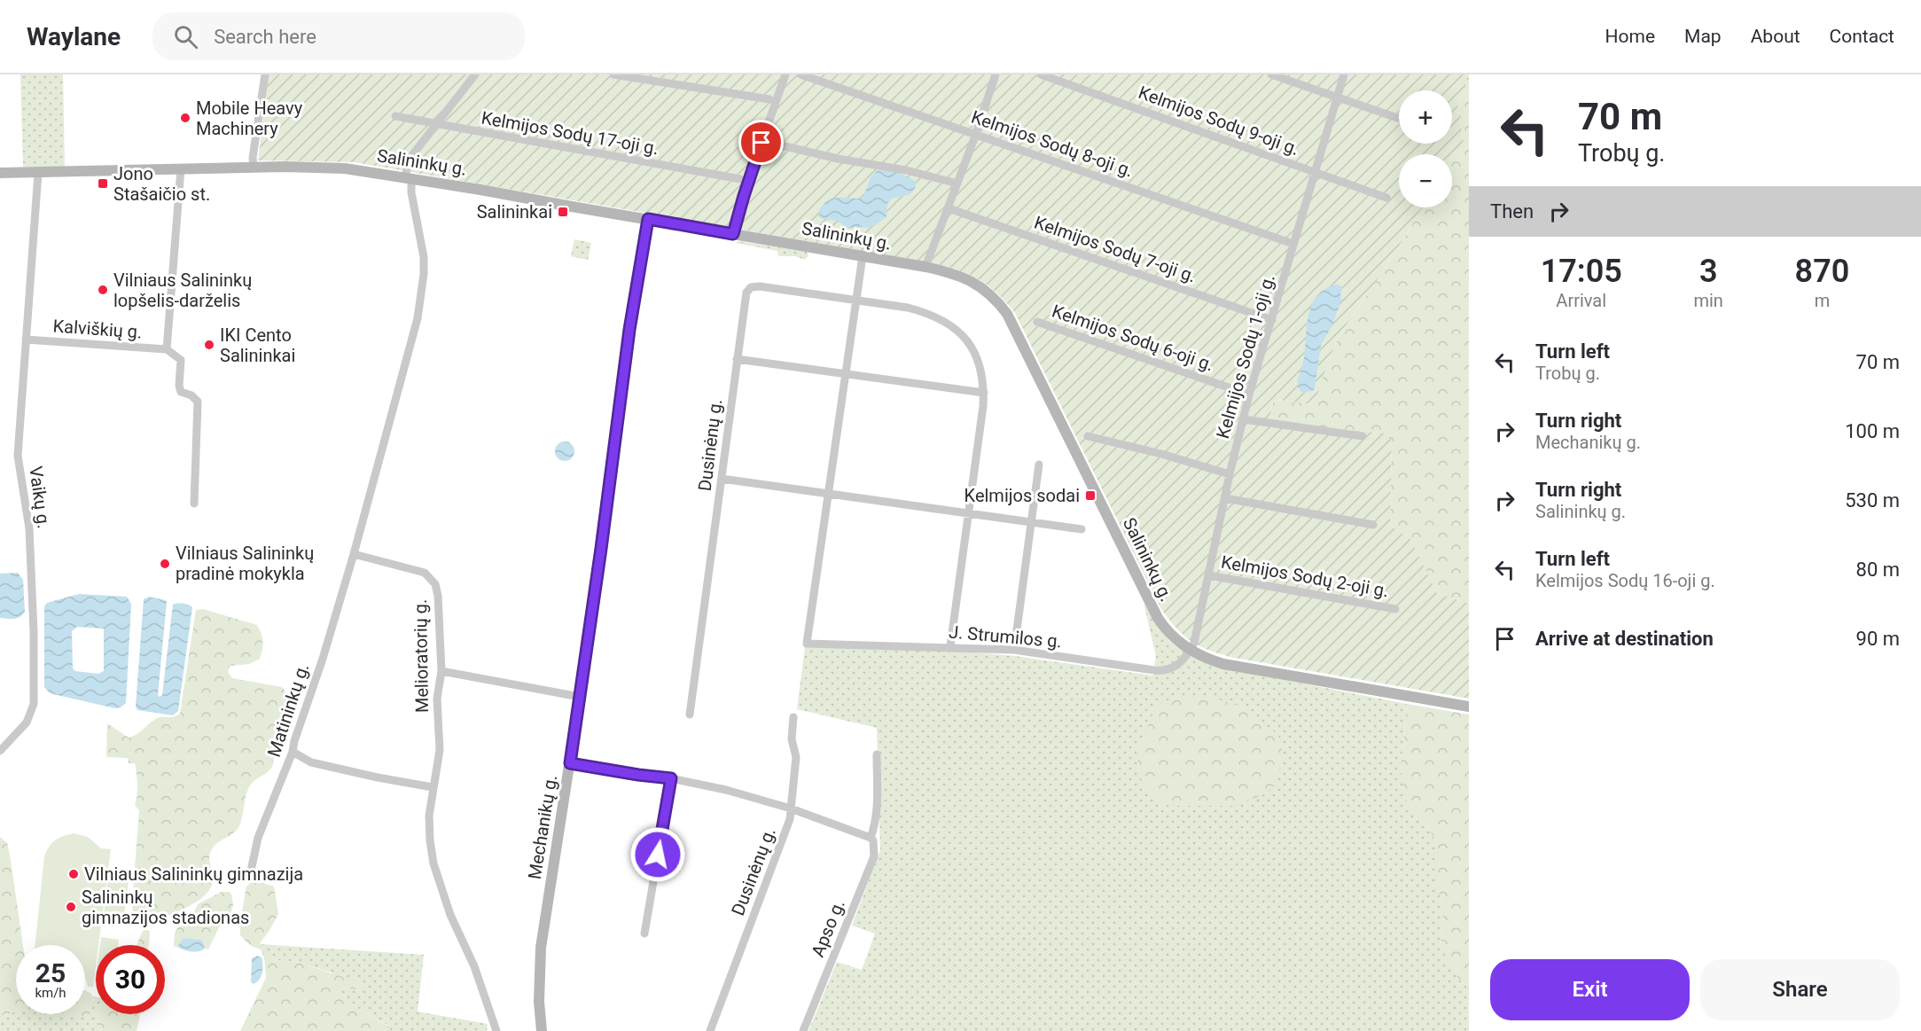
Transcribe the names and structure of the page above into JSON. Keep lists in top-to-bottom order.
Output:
{
  "streets": {
    "main road": ["Salininkų g.", "Mechanikų g."],
    "street": [
      "Kelmijos Sodų 9-oji g.",
      "Kelmijos Sodų 17-oji g.",
      "Kelmijos Sodų 8-oji g.",
      "Kelmijos Sodų 7-oji g.",
      "Kalviškių g.",
      "Kelmijos Sodų 6-oji g.",
      "Kelmijos Sodų 1-oji g.",
      "Dusinėnų g.",
      "Vaikų g.",
      "Kelmijos Sodų 2-oji g.",
      "J. Strumilos g.",
      "Melioratorių g.",
      "Matininkų g.",
      "Apso g."
    ]
  },
  "crossings": [
    ["Kelmijos Sodų 9-oji g.", "Kelmijos Sodų 1-oji g."],
    ["Kelmijos Sodų 8-oji g.", "Kelmijos Sodų 1-oji g."],
    ["Salininkų g.", "Kelmijos Sodų 1-oji g."],
    ["Salininkų g.", "Vaikų g."],
    ["Salininkų g.", "J. Strumilos g."],
    ["Salininkų g.", "Mechanikų g."],
    ["Kelmijos Sodų 7-oji g.", "Kelmijos Sodų 1-oji g."],
    ["Kalviškių g.", "Vaikų g."],
    ["Kelmijos Sodų 6-oji g.", "Kelmijos Sodų 1-oji g."],
    ["Kelmijos Sodų 1-oji g.", "Kelmijos Sodų 2-oji g."],
    ["Kelmijos Sodų 1-oji g.", "J. Strumilos g."],
    ["Dusinėnų g.", "J. Strumilos g."],
    ["Melioratorių g.", "Matininkų g."]
  ],
  "places": {
    "other": [
      "Mobile Heavy Machinery",
      "Vilniaus Salininkų lopšelis-darželis",
      "IKI Cento Salininkai",
      "Vilniaus Salininkų pradinė mokykla",
      "Vilniaus Salininkų gimnazija",
      "Salininkų gimnazijos stadionas"
    ],
    "transit": ["Jono Stašaičio st.", "Salininkai", "Kelmijos sodai"]
  },
  "page": {
    "header": "Waylane",
    "search": "Search here",
    "nav": [
      "Home",
      "Map",
      "About",
      "Contact"
    ],
    "turn": ["70 m", "Trobų g."],
    "map_buttons": ["+", "−"],
    "then": "Then",
    "eta": [
      "17:05",
      "Arrival",
      "3",
      "min",
      "870",
      "m"
    ],
    "list": [
      {
        "name": "Turn left",
        "note": "Trobų g.",
        "value": "70 m"
      },
      {
        "name": "Turn right",
        "note": "Mechanikų g.",
        "value": "100 m"
      },
      {
        "name": "Turn right",
        "note": "Salininkų g.",
        "value": "530 m"
      },
      {
        "name": "Turn left",
        "note": "Kelmijos Sodų 16-oji g.",
        "value": "80 m"
      },
      {
        "name": "Arrive at destination",
        "value": "90 m"
      }
    ],
    "speed": "25 km/h",
    "limit": "30",
    "buttons": ["Exit", "Share"]
  }
}
